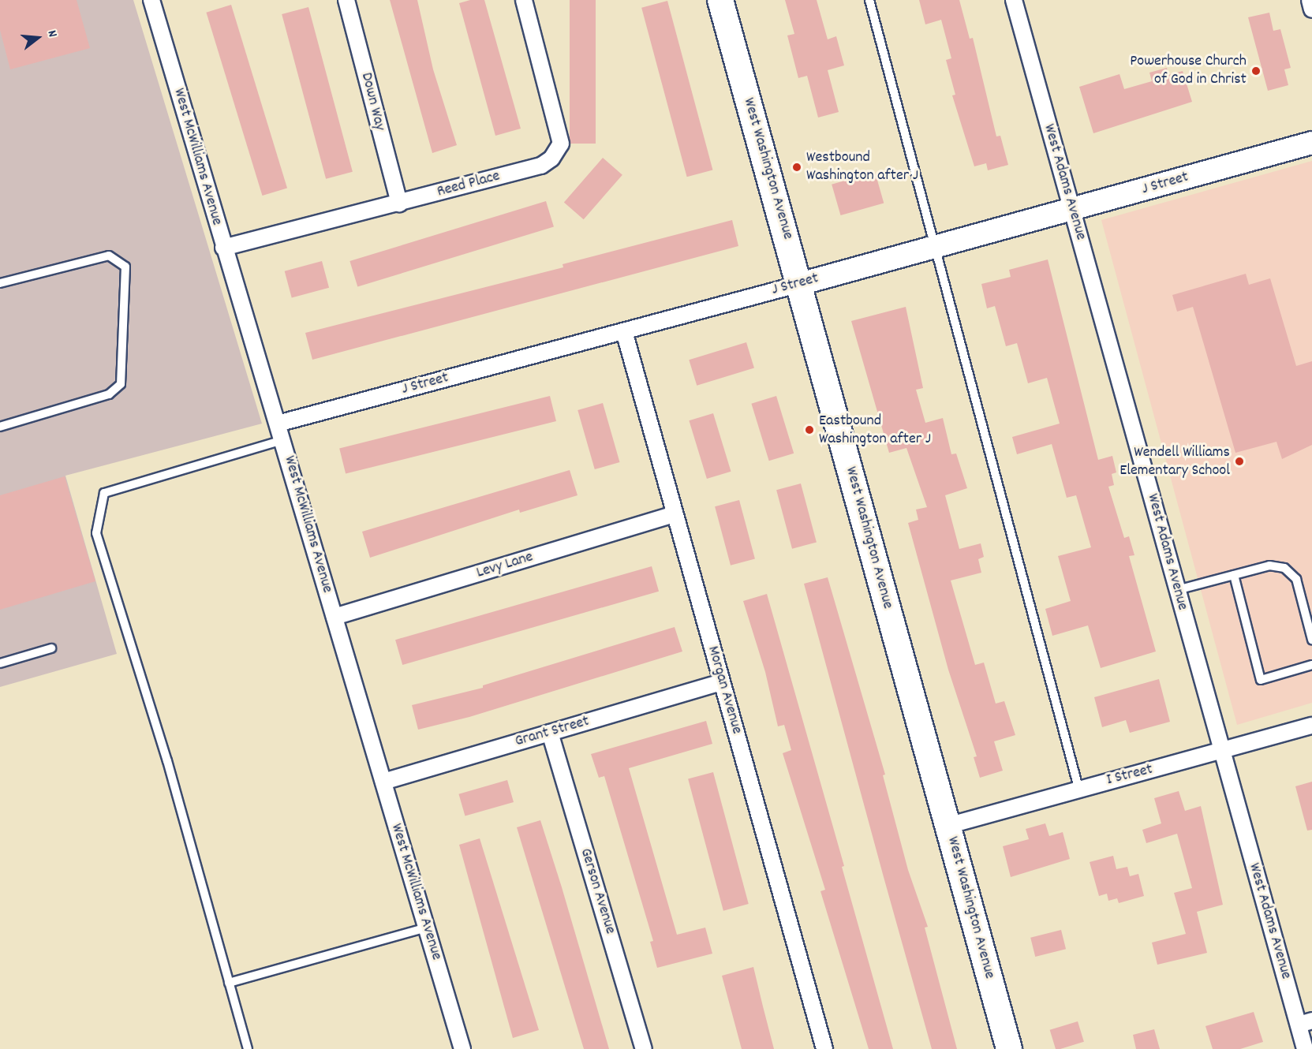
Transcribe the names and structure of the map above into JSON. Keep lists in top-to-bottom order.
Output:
{
  "streets": {
    "main road": ["West Washington Avenue"],
    "street": [
      "Down Way",
      "West McWilliams Avenue",
      "West Adams Avenue",
      "J Street",
      "Reed Place",
      "Levy Lane",
      "Morgan Avenue",
      "Grant Street",
      "I Street",
      "Gerson Avenue"
    ]
  },
  "crossings": [
    ["Down Way", "Reed Place"],
    ["West McWilliams Avenue", "J Street"],
    ["West McWilliams Avenue", "Reed Place"],
    ["West McWilliams Avenue", "Levy Lane"],
    ["West McWilliams Avenue", "Grant Street"],
    ["West Washington Avenue", "J Street"],
    ["West Washington Avenue", "I Street"],
    ["West Adams Avenue", "J Street"],
    ["West Adams Avenue", "I Street"],
    ["J Street", "Morgan Avenue"],
    ["Levy Lane", "Morgan Avenue"],
    ["Morgan Avenue", "Grant Street"],
    ["Grant Street", "Gerson Avenue"]
  ],
  "places": [
    "Powerhouse Church of God in Christ",
    "Westbound Washington after J",
    "Eastbound Washington after J",
    "Wendell Williams Elementary School"
  ],
  "north": "right"
}
